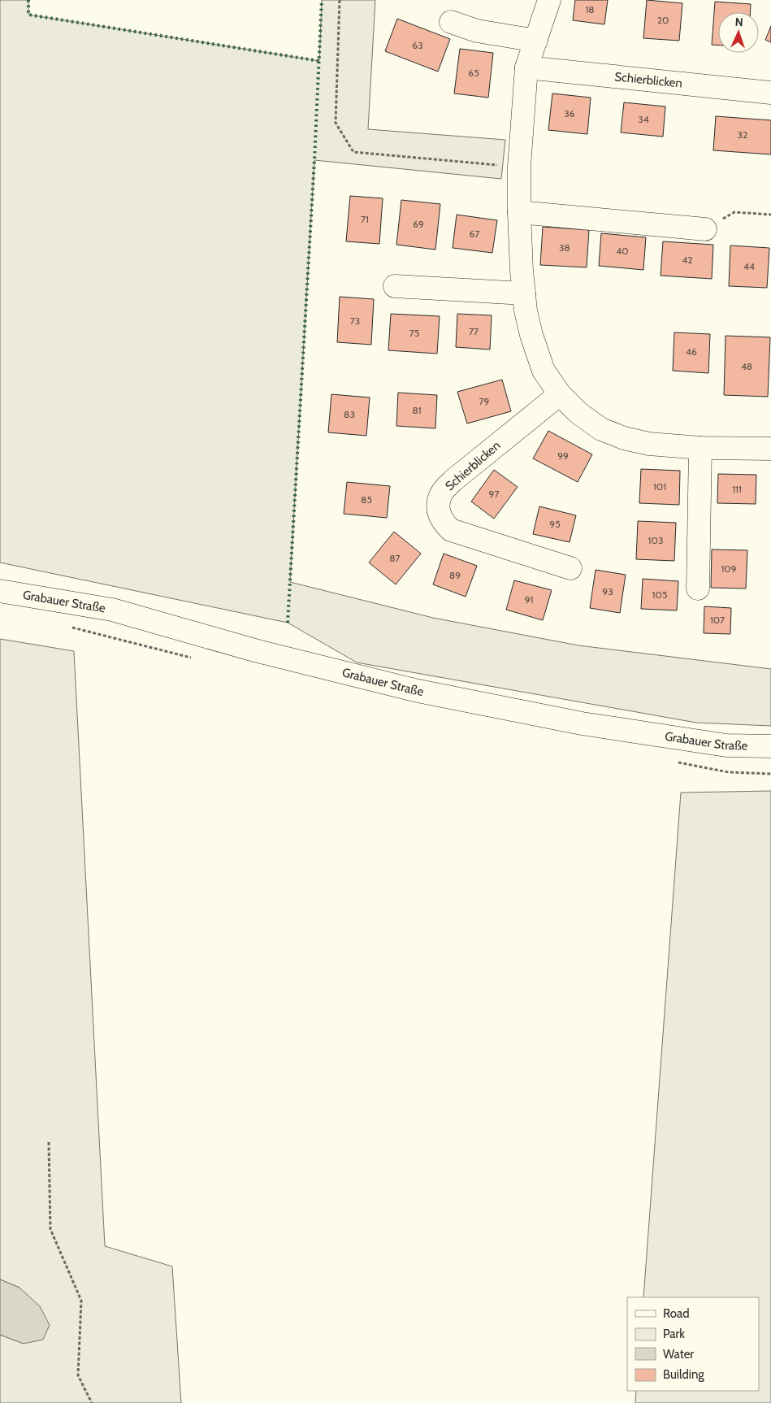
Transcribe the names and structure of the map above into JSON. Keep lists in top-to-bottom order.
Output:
{
  "streets": {
    "street": ["Schierblicken", "Grabauer Straße"]
  },
  "house_numbers": [
    "18",
    "20",
    "63",
    "65",
    "36",
    "34",
    "32",
    "71",
    "69",
    "67",
    "38",
    "40",
    "42",
    "44",
    "73",
    "77",
    "75",
    "46",
    "48",
    "79",
    "81",
    "83",
    "99",
    "101",
    "111",
    "97",
    "85",
    "95",
    "103",
    "87",
    "109",
    "89",
    "93",
    "105",
    "91",
    "107"
  ],
  "legend": [
    "Road",
    "Park",
    "Water",
    "Building"
  ],
  "north": "top"
}
